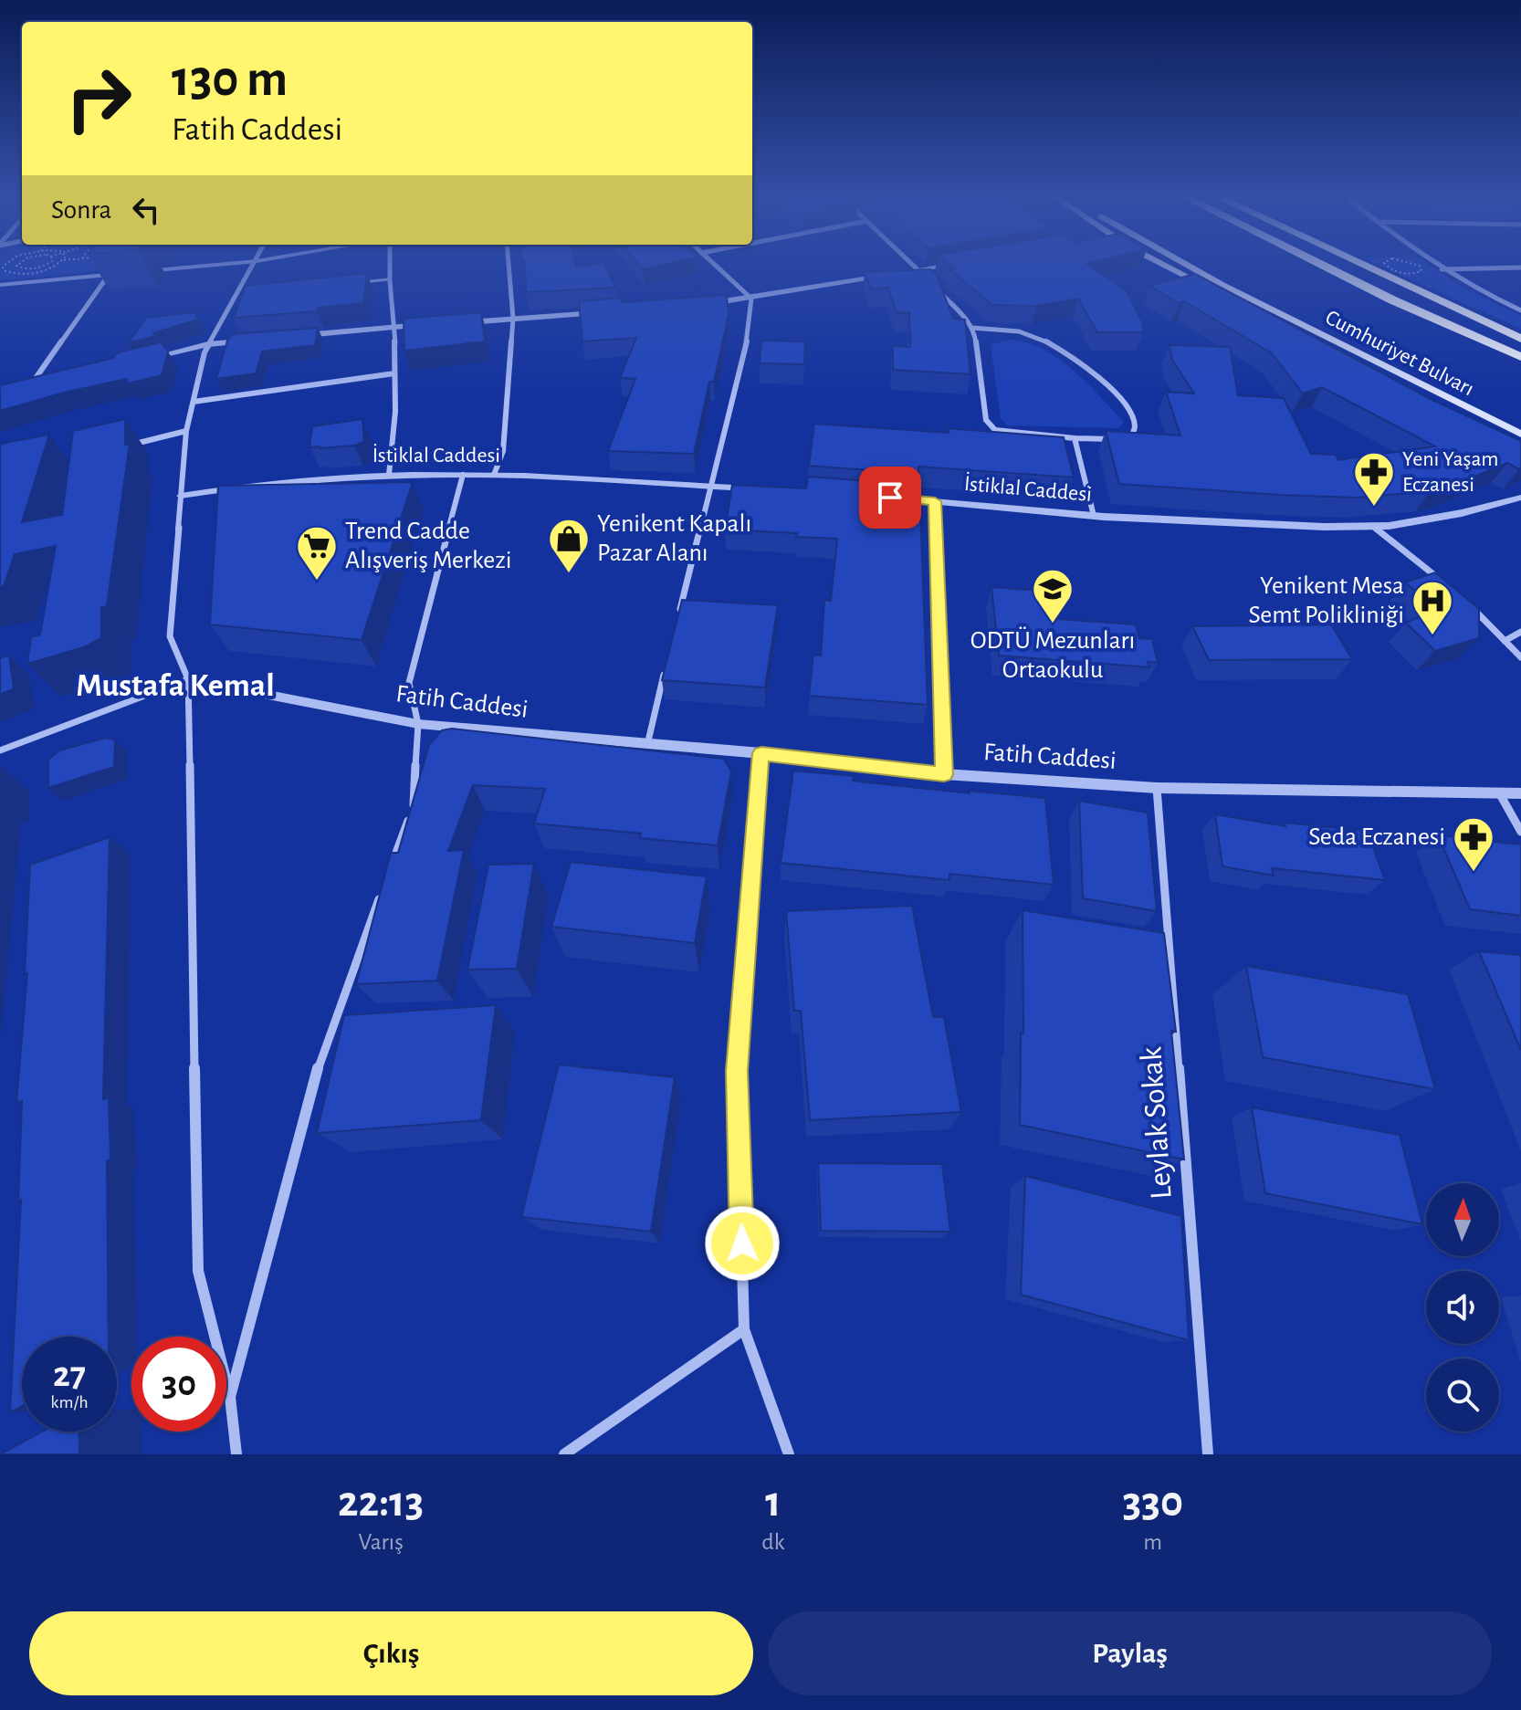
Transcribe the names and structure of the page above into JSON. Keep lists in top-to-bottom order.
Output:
{
  "streets": {
    "main road": ["Cumhuriyet Bulvarı"],
    "street": ["İstiklal Caddesi", "Fatih Caddesi", "Leylak Sokak"]
  },
  "crossings": [
    ["Fatih Caddesi", "Leylak Sokak"]
  ],
  "districts": ["Mustafa Kemal"],
  "places": {
    "pharmacy": ["Yeni Yaşam Eczanesi", "Seda Eczanesi"],
    "shop": ["Yenikent Kapalı Pazar Alanı"],
    "supermarket": ["Trend Cadde Alışveriş Merkezi"],
    "school or university": ["ODTÜ Mezunları Ortaokulu"],
    "hospital": ["Yenikent Mesa Semt Polikliniği"]
  },
  "north": "top",
  "page": {
    "turn": ["130 m", "Fatih Caddesi"],
    "then": "Sonra",
    "speed": "27 km/h",
    "limit": "30",
    "eta": [
      "22:13",
      "Varış",
      "1",
      "dk",
      "330",
      "m"
    ],
    "buttons": ["Çıkış", "Paylaş"]
  }
}
